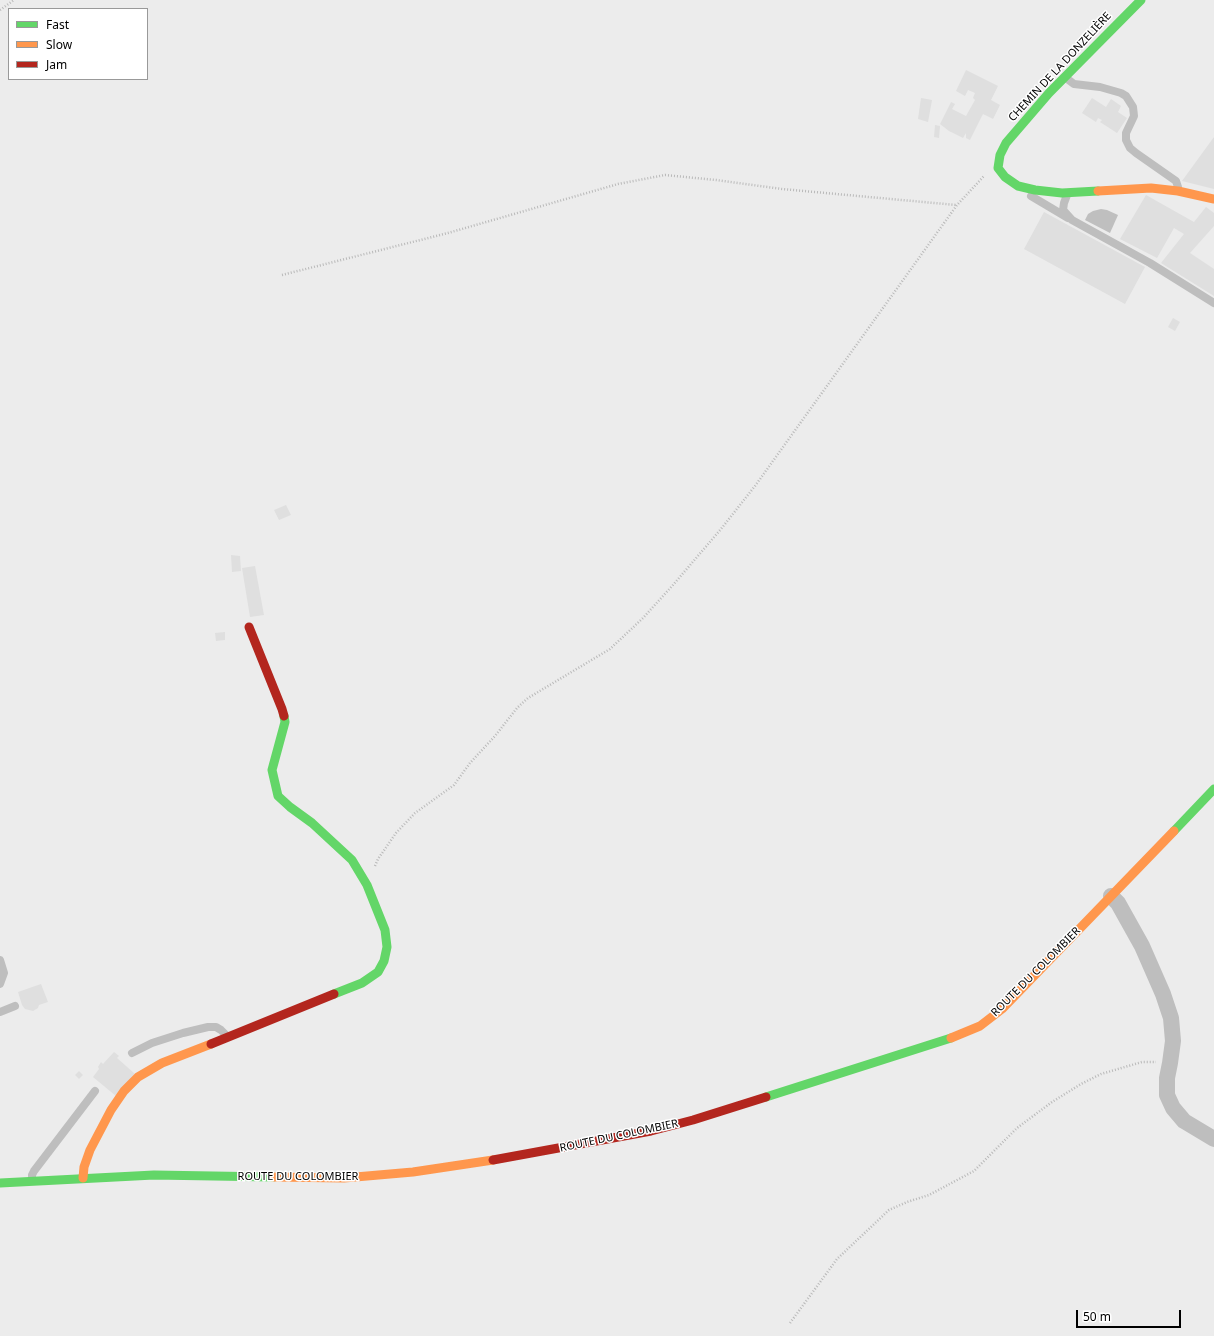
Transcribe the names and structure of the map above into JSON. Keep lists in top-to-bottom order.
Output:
{
  "streets": {
    "street": ["CHEMIN DE LA DONZELIÈRE", "ROUTE DU COLOMBIER"]
  },
  "legend": ["Fast", "Slow", "Jam"],
  "scale_bar": "50 m"
}
